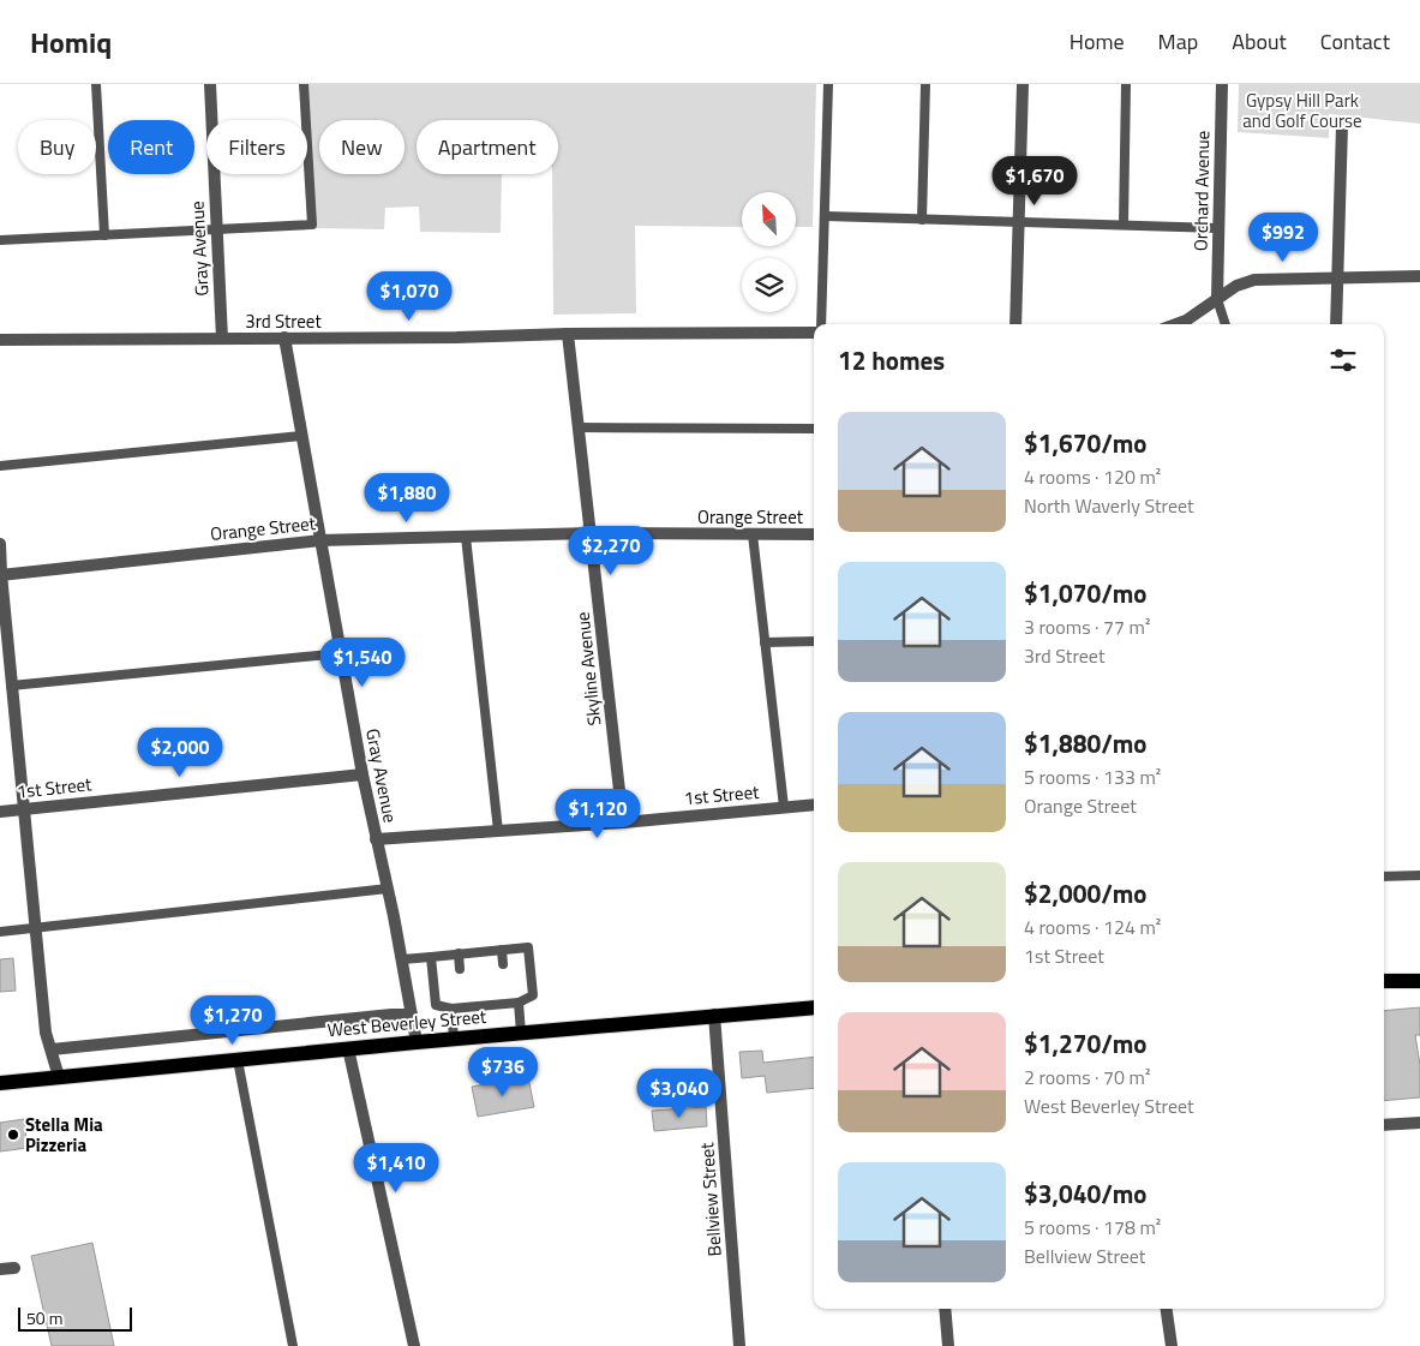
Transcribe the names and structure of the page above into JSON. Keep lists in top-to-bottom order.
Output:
{
  "streets": {
    "main road": ["West Beverley Street"],
    "street": [
      "Orchard Avenue",
      "Gray Avenue",
      "3rd Street",
      "Orange Street",
      "Skyline Avenue",
      "1st Street",
      "Bellview Street"
    ]
  },
  "crossings": [
    ["Gray Avenue", "3rd Street"],
    ["Gray Avenue", "Orange Street"],
    ["Gray Avenue", "1st Street"],
    ["Gray Avenue", "West Beverley Street"],
    ["3rd Street", "Skyline Avenue"],
    ["Orange Street", "Skyline Avenue"],
    ["Skyline Avenue", "1st Street"],
    ["West Beverley Street", "Bellview Street"]
  ],
  "parks": ["Gypsy Hill Park and Golf Course"],
  "places": ["Stella Mia Pizzeria"],
  "scale_bar": "50 m",
  "north": "top left",
  "page": {
    "header": "Homiq",
    "nav": [
      "Home",
      "Map",
      "About",
      "Contact"
    ],
    "chip": [
      "Buy",
      "Rent",
      "Filters",
      "New",
      "Apartment"
    ],
    "price": [
      "$1,670",
      "$992",
      "$1,070",
      "$1,880",
      "$2,270",
      "$1,540",
      "$2,000",
      "$1,120",
      "$1,270",
      "$736",
      "$3,040",
      "$1,410"
    ],
    "heading": "12 homes",
    "list": [
      {
        "name": "$1,670/mo",
        "note": "4 rooms · 120 m² · North Waverly Street"
      },
      {
        "name": "$1,070/mo",
        "note": "3 rooms · 77 m² · 3rd Street"
      },
      {
        "name": "$1,880/mo",
        "note": "5 rooms · 133 m² · Orange Street"
      },
      {
        "name": "$2,000/mo",
        "note": "4 rooms · 124 m² · 1st Street"
      },
      {
        "name": "$1,270/mo",
        "note": "2 rooms · 70 m² · West Beverley Street"
      },
      {
        "name": "$3,040/mo",
        "note": "5 rooms · 178 m² · Bellview Street"
      }
    ],
    "scale": "50 m"
  }
}
